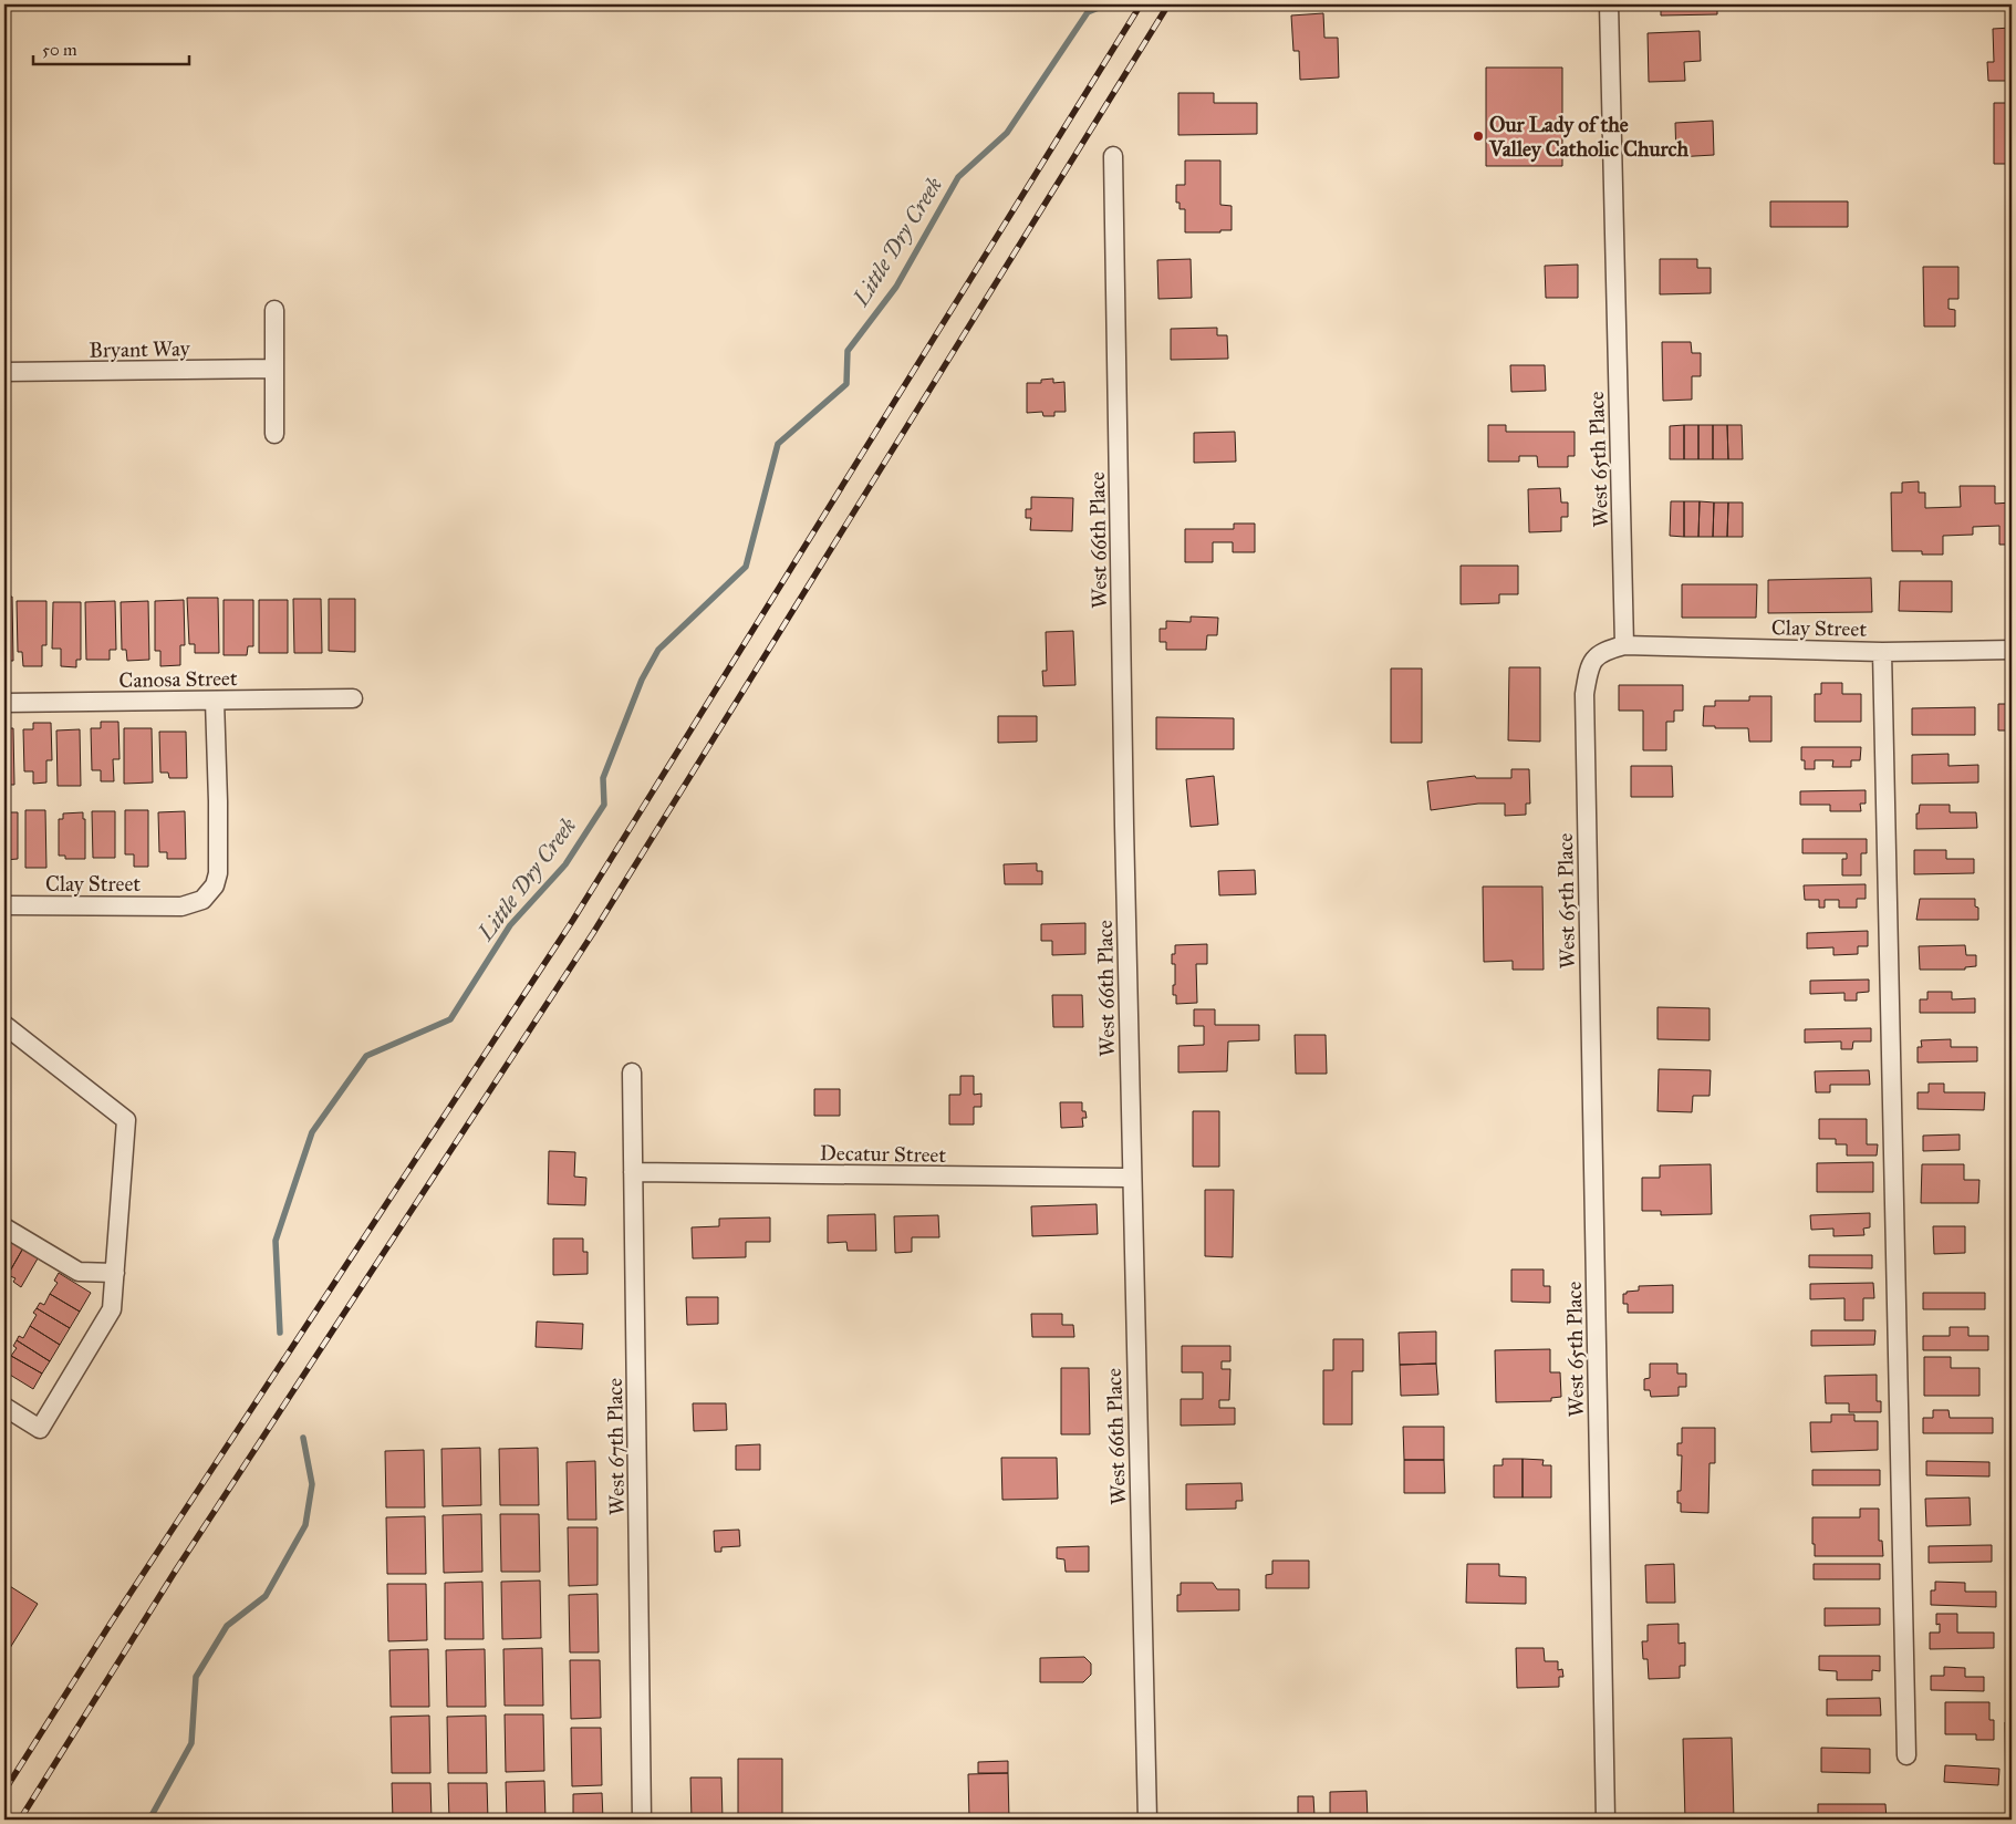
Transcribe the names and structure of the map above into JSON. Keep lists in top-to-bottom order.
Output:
{
  "streets": {
    "street": [
      "Bryant Way",
      "West 65th Place",
      "West 66th Place",
      "Clay Street",
      "Canosa Street",
      "Decatur Street",
      "West 67th Place"
    ]
  },
  "crossings": [
    ["West 65th Place", "Clay Street"],
    ["West 66th Place", "Decatur Street"],
    ["Clay Street", "Canosa Street"],
    ["Decatur Street", "West 67th Place"]
  ],
  "water": ["Little Dry Creek"],
  "places": ["Our Lady of the Valley Catholic Church"],
  "scale_bar": "50 m"
}
